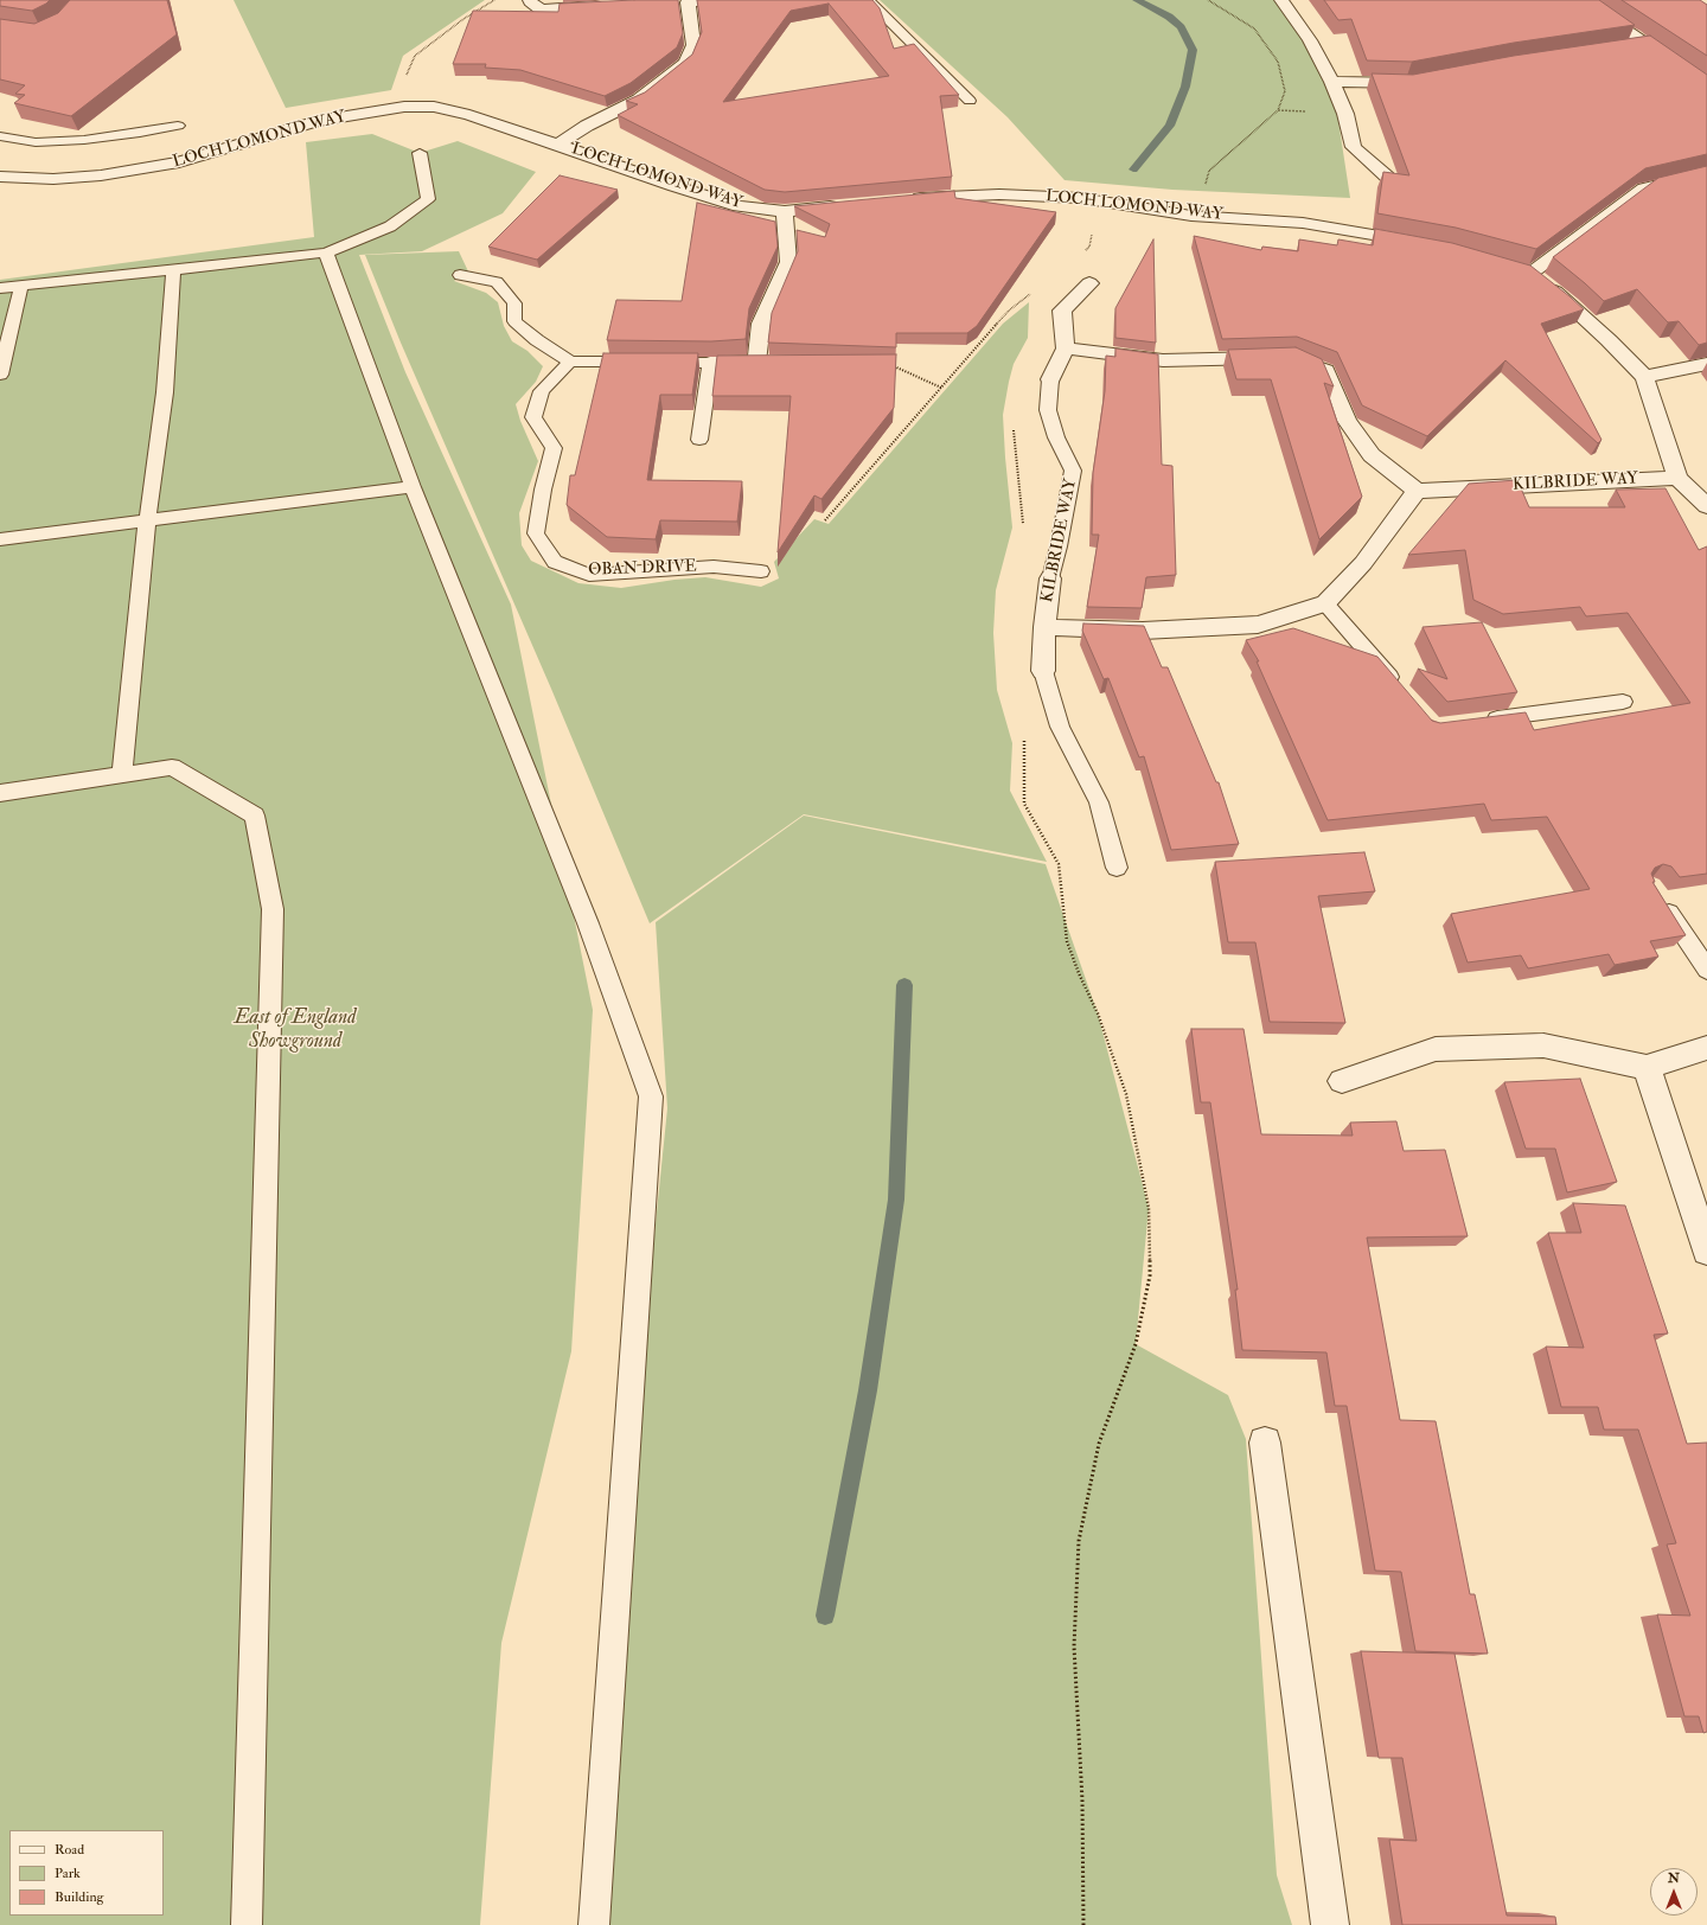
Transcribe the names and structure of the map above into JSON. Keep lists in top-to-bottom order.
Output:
{
  "streets": {
    "street": ["LOCH LOMOND WAY", "KILBRIDE WAY"],
    "lane": ["OBAN DRIVE"]
  },
  "parks": ["East of England Showground"],
  "legend": ["Road", "Park", "Building"],
  "north": "top"
}
